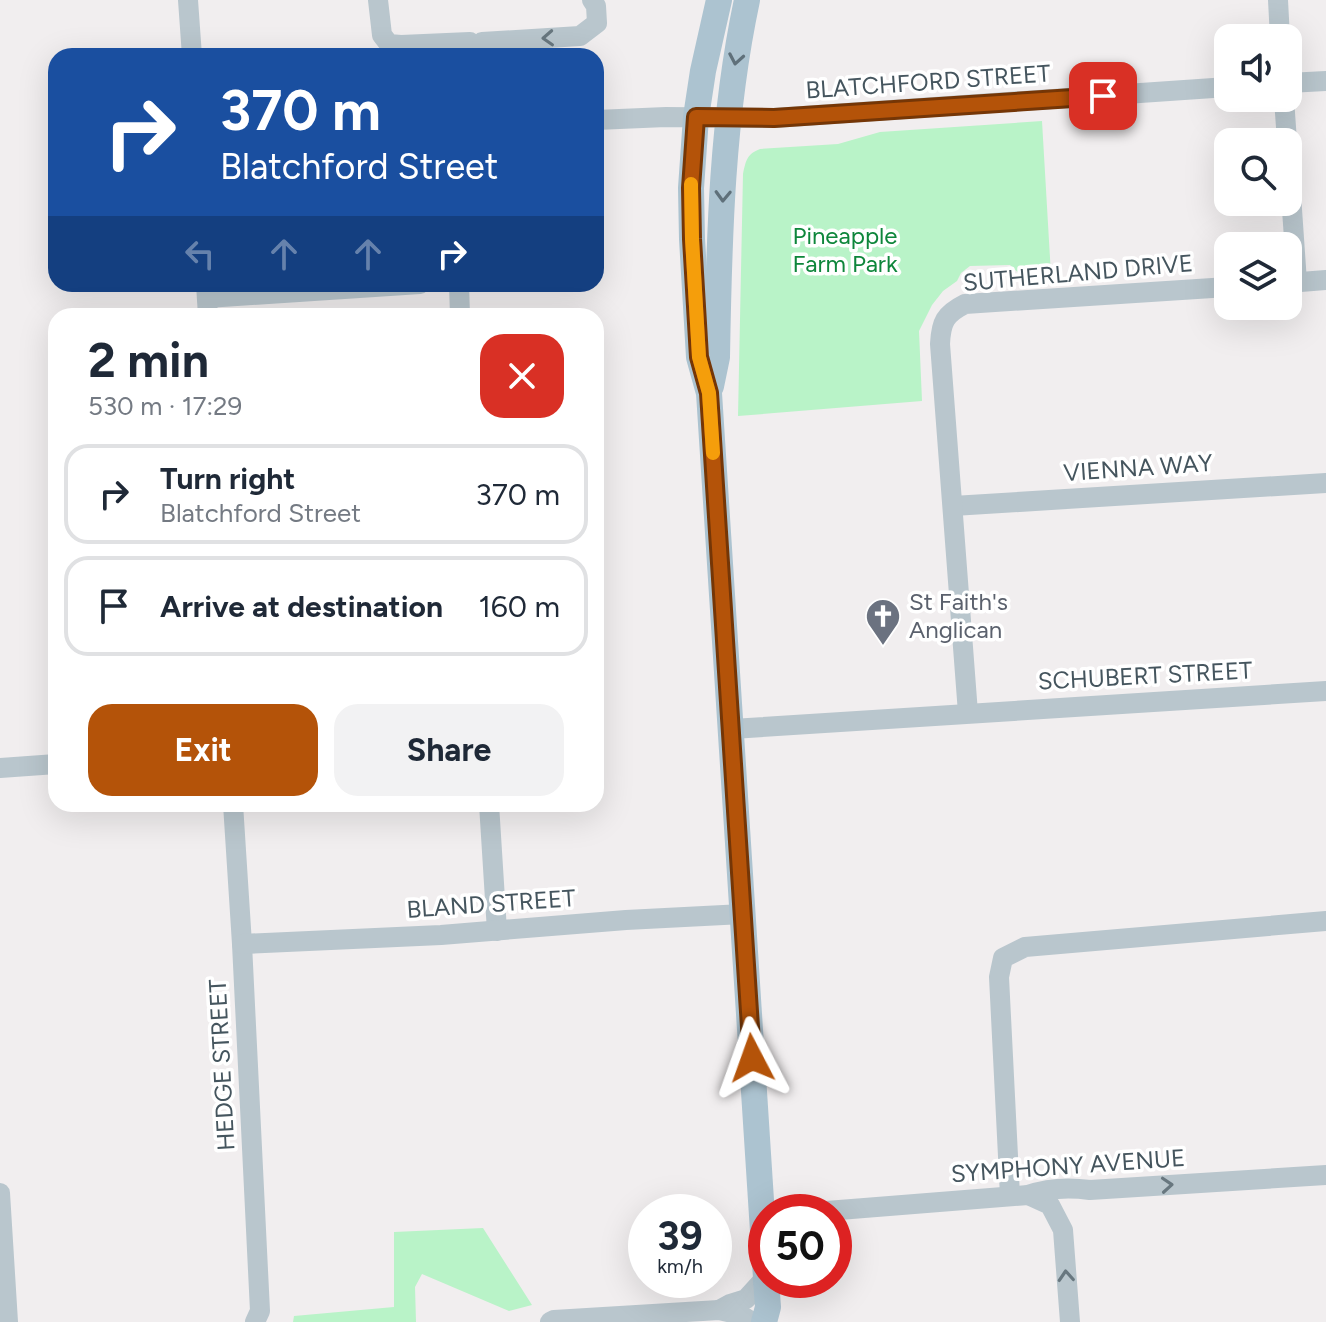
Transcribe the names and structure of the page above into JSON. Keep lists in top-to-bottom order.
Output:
{
  "streets": {
    "street": [
      "BLATCHFORD STREET",
      "SUTHERLAND DRIVE",
      "VIENNA WAY",
      "SCHUBERT STREET",
      "BLAND STREET",
      "HEDGE STREET",
      "SYMPHONY AVENUE"
    ]
  },
  "crossings": [
    ["SUTHERLAND DRIVE", "VIENNA WAY"],
    ["SUTHERLAND DRIVE", "SCHUBERT STREET"],
    ["BLAND STREET", "HEDGE STREET"]
  ],
  "one_way": ["SYMPHONY AVENUE"],
  "parks": ["Pineapple Farm Park"],
  "places": {
    "church": ["St Faith's Anglican"]
  },
  "page": {
    "turn": ["370 m", "Blatchford Street"],
    "heading": ["2 min", "530 m · 17:29"],
    "list": [
      {
        "name": "Turn right",
        "note": "Blatchford Street",
        "value": "370 m"
      },
      {
        "name": "Arrive at destination",
        "value": "160 m"
      }
    ],
    "buttons": ["Exit", "Share"],
    "speed": "39 km/h",
    "limit": "50"
  }
}
